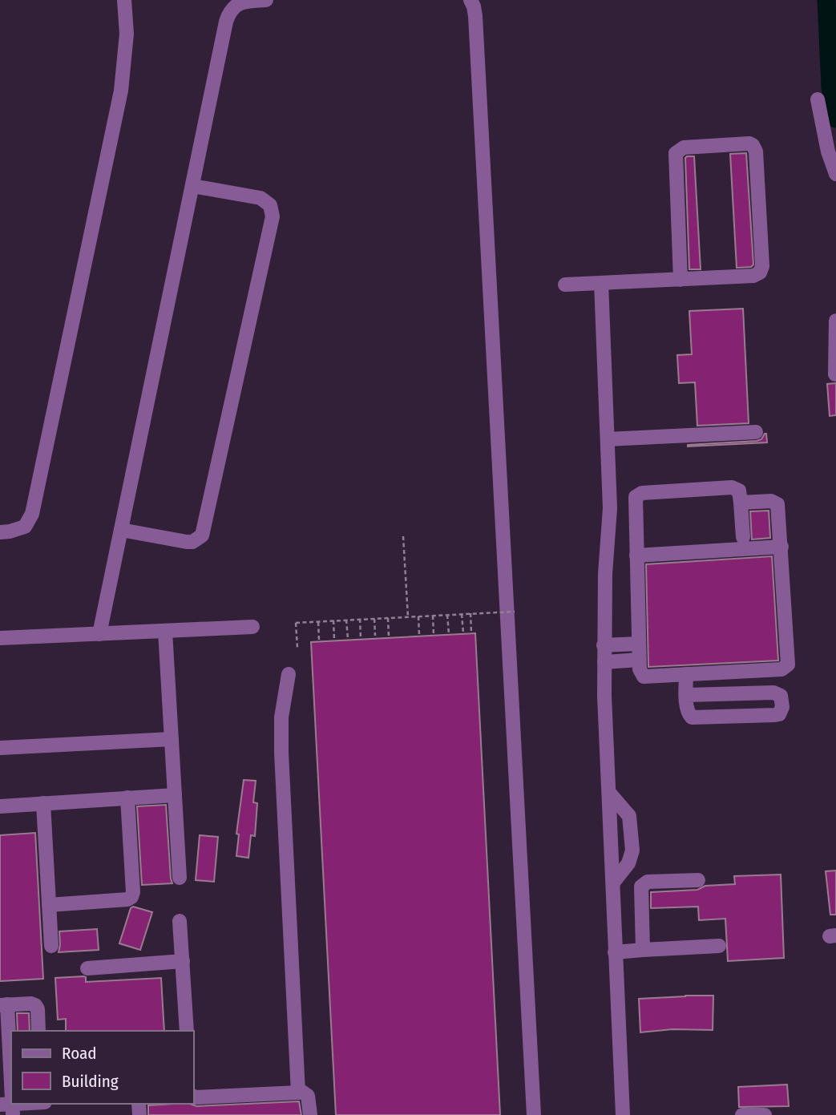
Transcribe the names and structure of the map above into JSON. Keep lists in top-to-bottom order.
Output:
{
  "legend": ["Road", "Building"]
}
